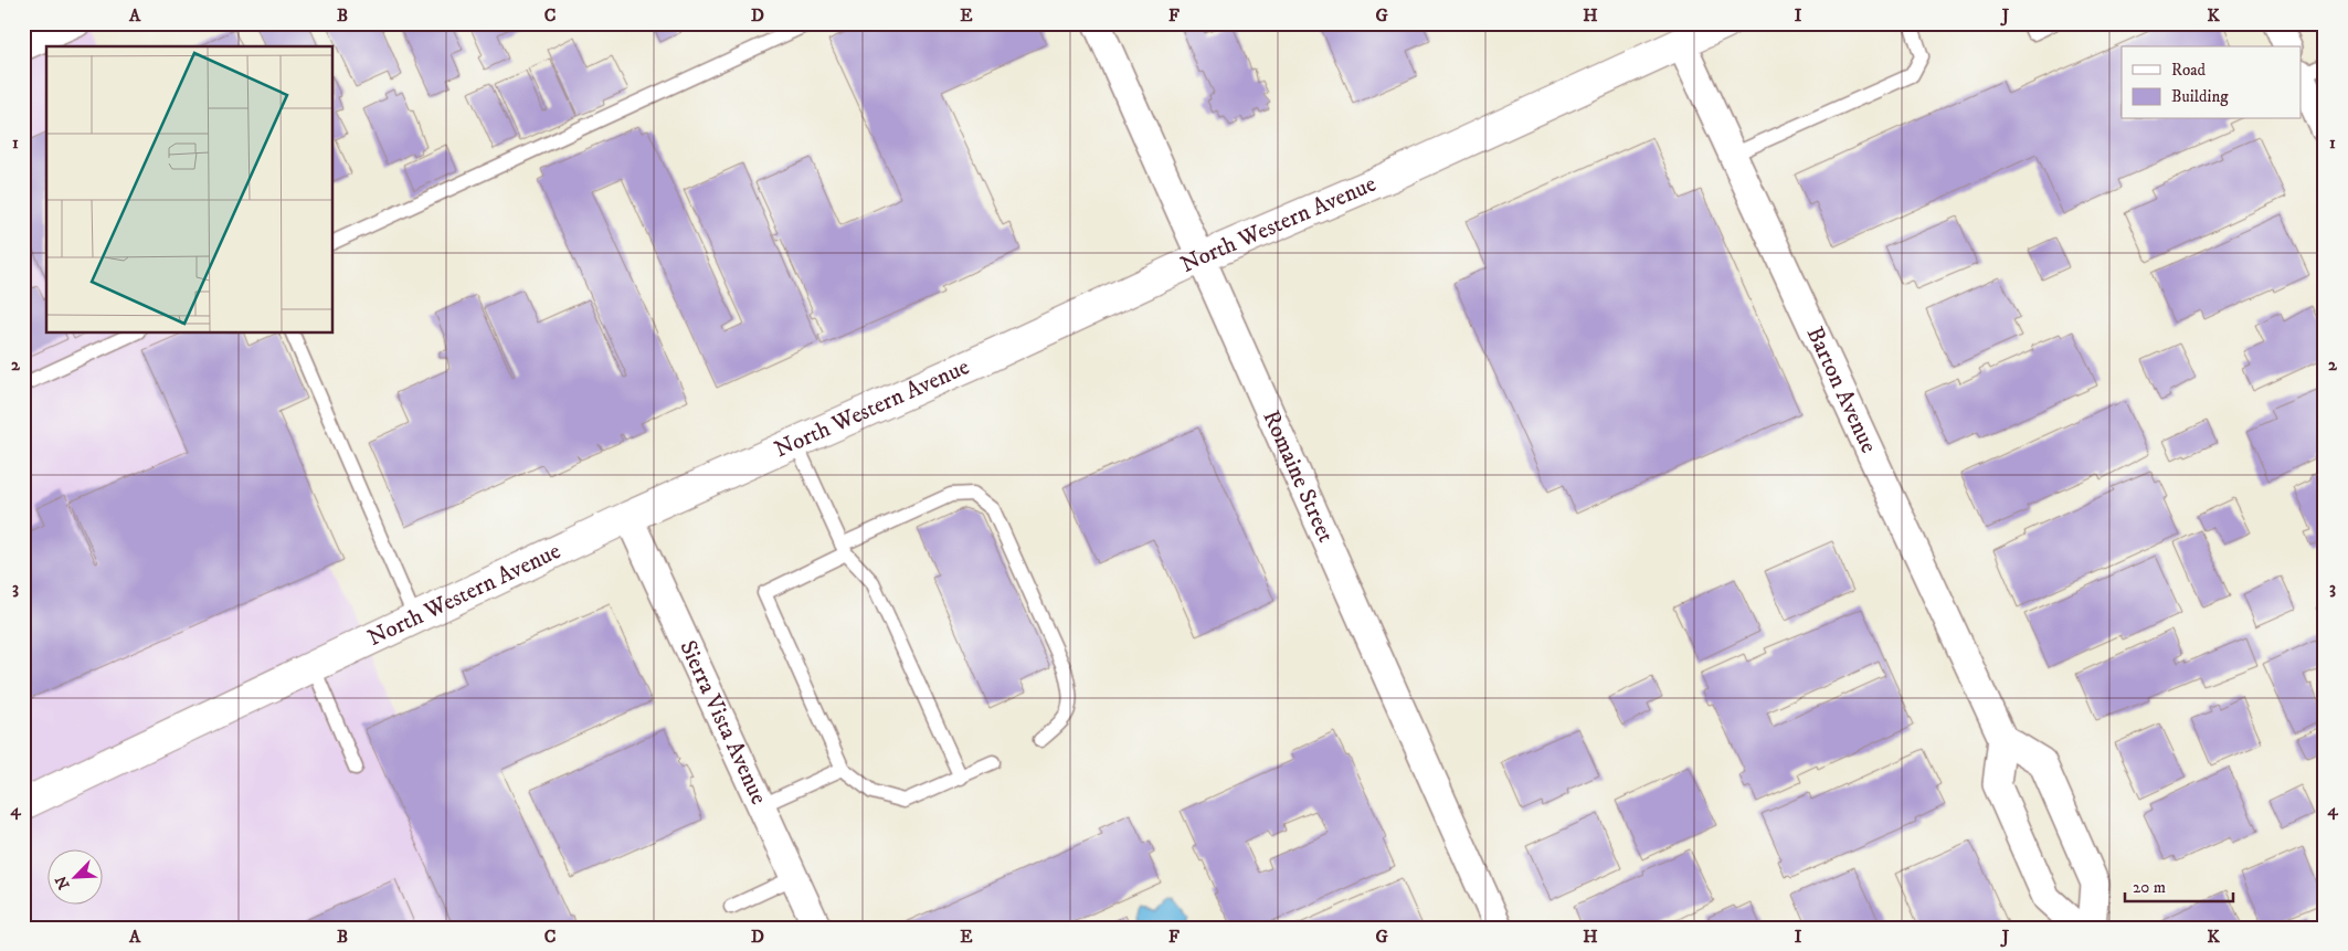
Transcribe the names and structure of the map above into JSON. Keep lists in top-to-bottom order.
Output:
{
  "streets": {
    "main road": ["North Western Avenue"],
    "street": ["Barton Avenue", "Romaine Street", "Sierra Vista Avenue"]
  },
  "crossings": [
    ["North Western Avenue", "Barton Avenue"],
    ["North Western Avenue", "Romaine Street"],
    ["North Western Avenue", "Sierra Vista Avenue"]
  ],
  "legend": ["Road", "Building"],
  "scale_bar": "20 m",
  "north": "bottom left",
  "grid": {
    "columns": [
      "A",
      "B",
      "C",
      "D",
      "E",
      "F",
      "G",
      "H",
      "I",
      "J",
      "K"
    ],
    "rows": [
      "1",
      "2",
      "3",
      "4"
    ]
  }
}
